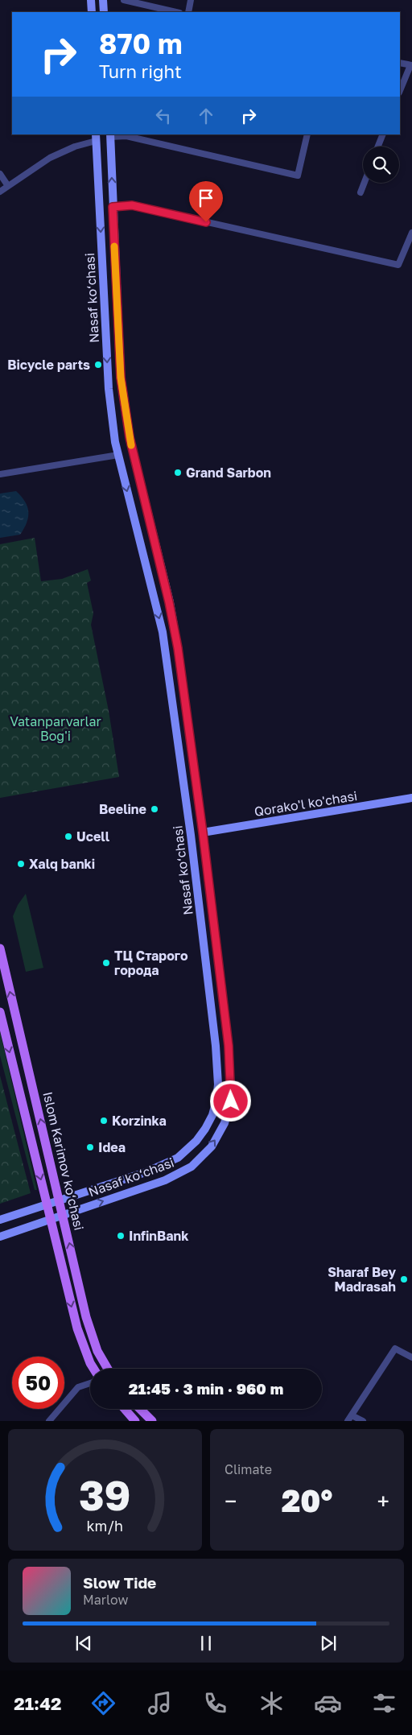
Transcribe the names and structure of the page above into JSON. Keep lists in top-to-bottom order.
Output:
{
  "streets": {
    "main road": ["Nasaf ko‘chasi", "Qorako'l ko'chasi", "Islom Karimov ko‘chasi"]
  },
  "crossings": [
    ["Nasaf ko‘chasi", "Qorako'l ko'chasi"],
    ["Nasaf ko‘chasi", "Islom Karimov ko‘chasi"]
  ],
  "parks": ["Vatanparvarlar Bog'i"],
  "places": [
    "Bicycle parts",
    "Grand Sarbon",
    "Beeline",
    "Ucell",
    "Xalq banki",
    "ТЦ Старого города",
    "Korzinka",
    "Idea",
    "InfinBank",
    "Sharaf Bey Madrasah"
  ],
  "page": {
    "turn": ["870 m", "Turn right"],
    "limit": "50",
    "trip": "21:45 · 3 min · 960 m",
    "tile": "Climate",
    "heat": ["−", "20°", "+"],
    "song": ["Slow Tide", "Marlow"],
    "tabs": "21:42",
    "gauge": ["39", "km/h"]
  }
}
